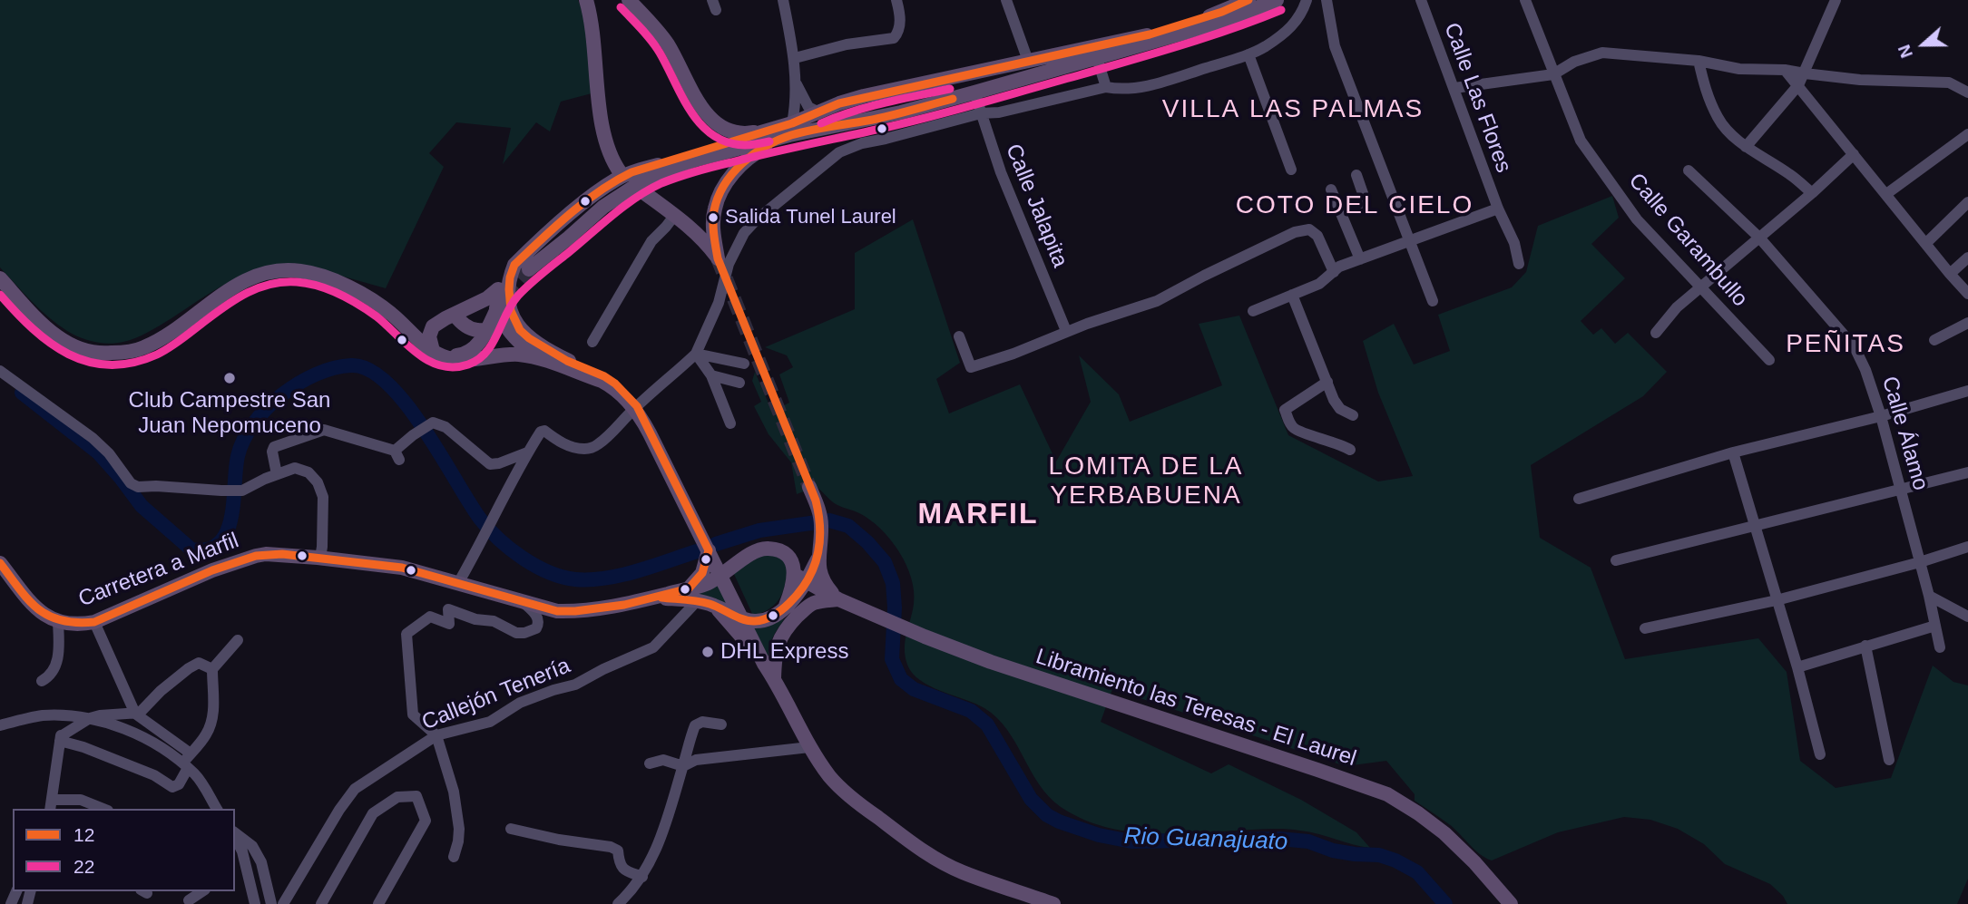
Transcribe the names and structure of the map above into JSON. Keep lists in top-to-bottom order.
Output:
{
  "streets": {
    "main road": ["Carretera a Marfil", "Libramiento las Teresas - El Laurel"],
    "street": [
      "Calle Las Flores",
      "Calle Jalapita",
      "Calle Garambullo",
      "Calle Álamo",
      "Callejón Tenería"
    ]
  },
  "crossings": [
    ["Carretera a Marfil", "Callejón Tenería"],
    ["Carretera a Marfil", "Libramiento las Teresas - El Laurel"]
  ],
  "districts": [
    "VILLA LAS PALMAS",
    "COTO DEL CIELO",
    "PEÑITAS",
    "LOMITA DE LA YERBABUENA",
    "MARFIL"
  ],
  "water": ["Rio Guanajuato"],
  "places": ["Salida Tunel Laurel", "Club Campestre San Juan Nepomuceno", "DHL Express"],
  "lines": ["transit line 12", "transit line 22"],
  "legend": ["12", "22"],
  "north": "left"
}
